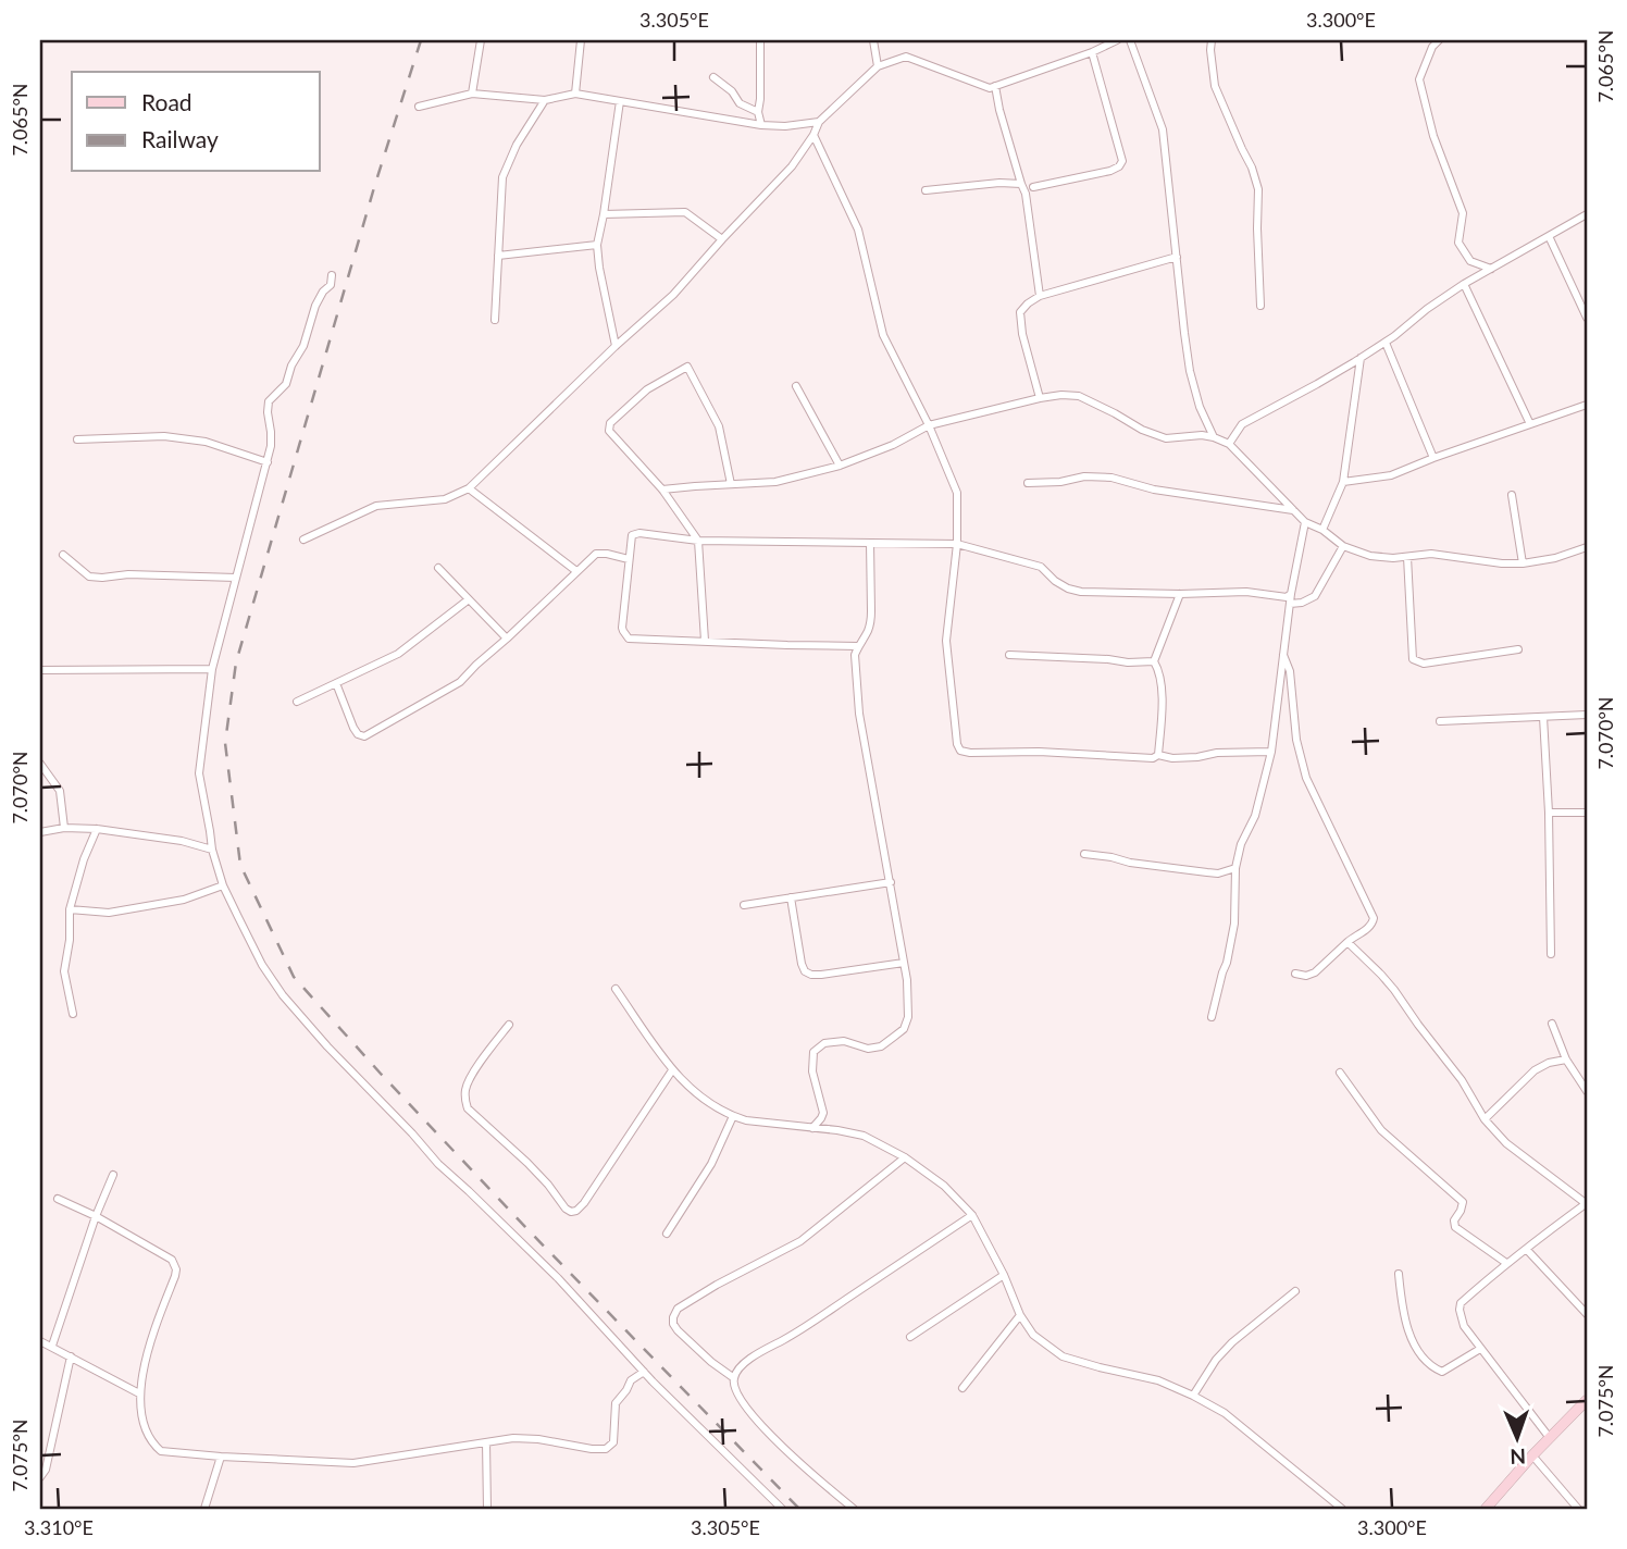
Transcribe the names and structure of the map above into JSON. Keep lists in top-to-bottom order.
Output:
{
  "legend": ["Road", "Railway"],
  "north": "bottom",
  "coordinates": [
    "3.305°E",
    "3.300°E",
    "7.065°N",
    "7.070°N",
    "7.075°N",
    "3.310°E"
  ]
}
